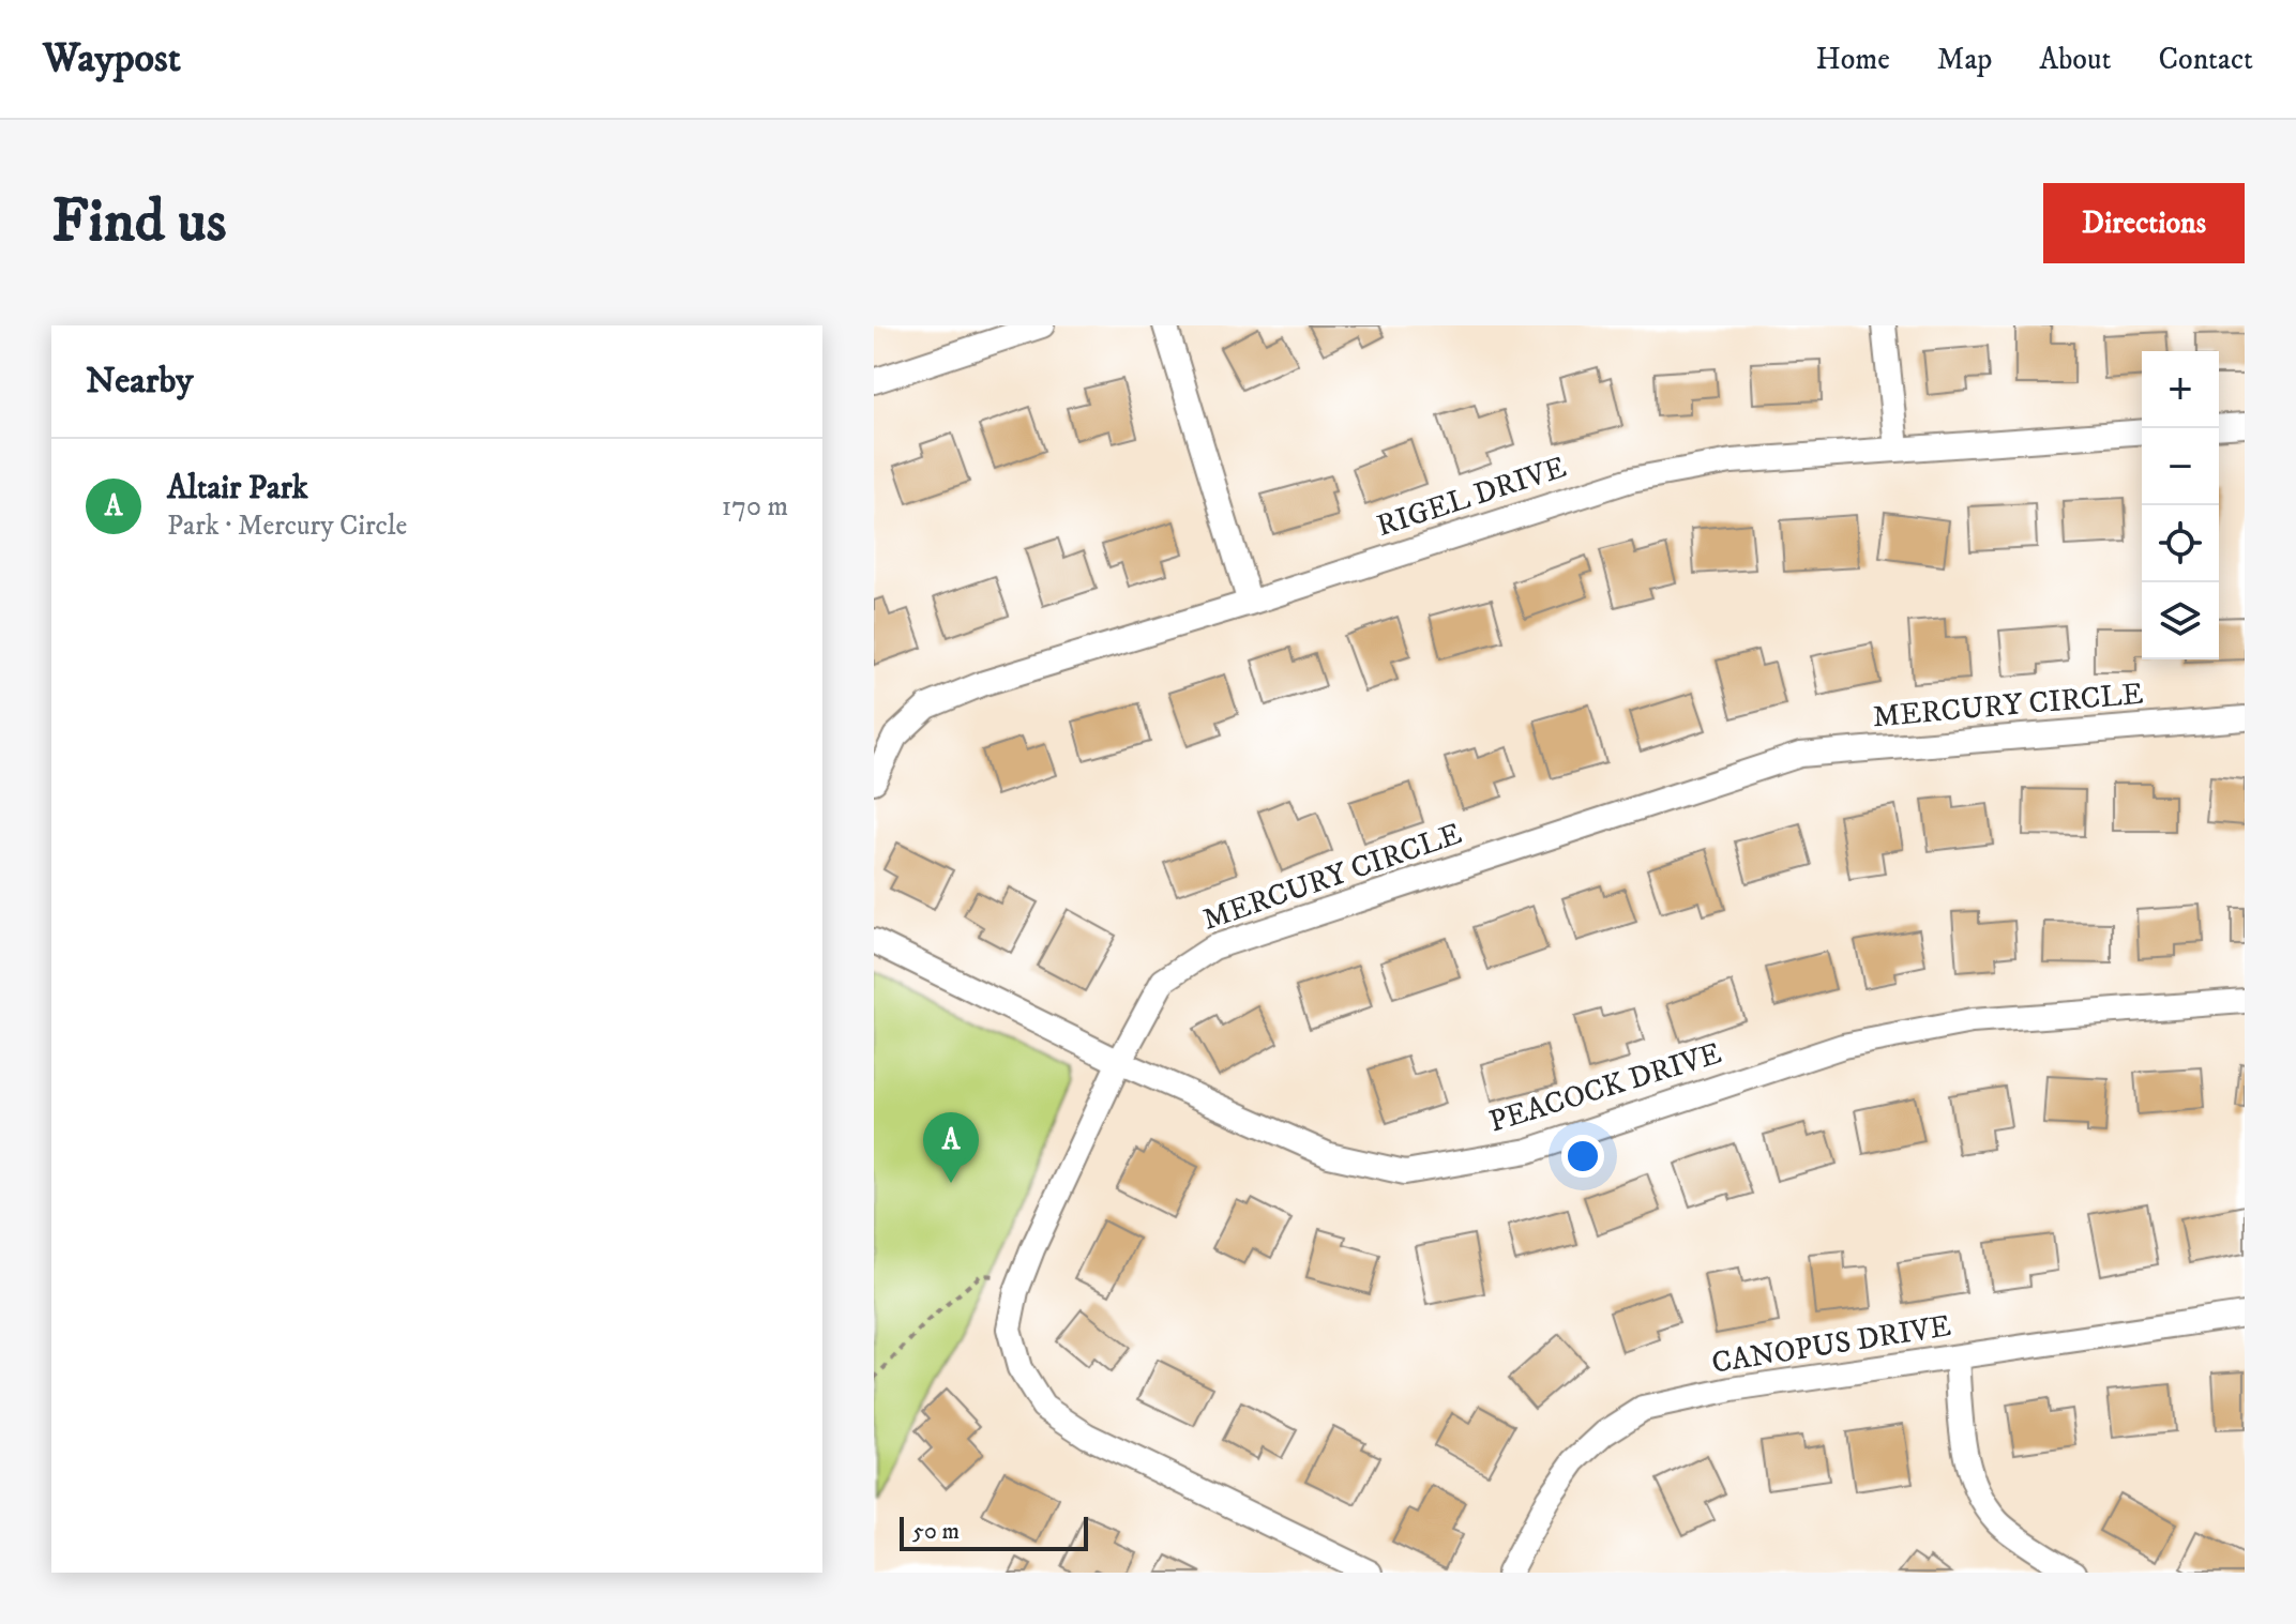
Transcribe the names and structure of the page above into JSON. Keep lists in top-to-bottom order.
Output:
{
  "streets": {
    "street": [
      "RIGEL DRIVE",
      "MERCURY CIRCLE",
      "PEACOCK DRIVE",
      "CANOPUS DRIVE"
    ]
  },
  "crossings": [
    ["MERCURY CIRCLE", "PEACOCK DRIVE"]
  ],
  "scale_bar": "50 m",
  "page": {
    "header": "Waypost",
    "nav": [
      "Home",
      "Map",
      "About",
      "Contact"
    ],
    "buttons": "Directions",
    "title": "Find us",
    "heading": "Nearby",
    "map_buttons": ["+", "−"],
    "list": [
      {
        "mark": "A",
        "name": "Altair Park",
        "note": "Park · Mercury Circle",
        "value": "170 m"
      }
    ],
    "pins": "A",
    "scale": "50 m"
  }
}
